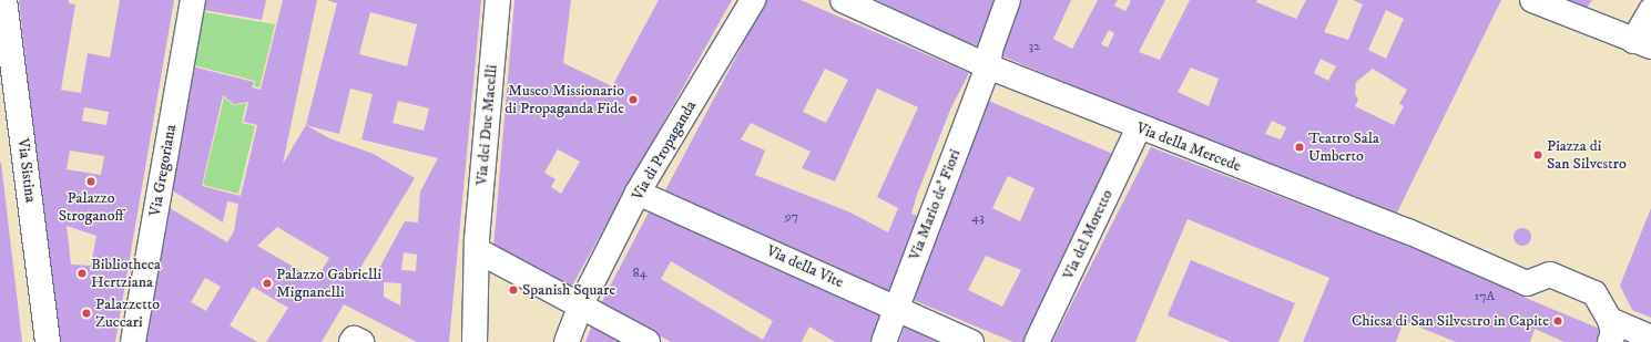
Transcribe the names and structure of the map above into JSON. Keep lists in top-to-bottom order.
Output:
{
  "streets": {
    "street": [
      "Via dei Due Macelli",
      "Via della Mercede",
      "Via di Propaganda",
      "Via Sistina",
      "Via Gregoriana",
      "Via Mario de' Fiori",
      "Via del Moretto",
      "Via della Vite"
    ]
  },
  "crossings": [
    ["Via della Mercede", "Via Mario de' Fiori"],
    ["Via della Mercede", "Via del Moretto"],
    ["Via di Propaganda", "Via della Vite"],
    ["Via Mario de' Fiori", "Via della Vite"]
  ],
  "places": [
    "Museo Missionario di Propaganda Fide",
    "Teatro Sala Umberto",
    "Piazza di San Silvestro",
    "Palazzo Stroganoff",
    "Bibliotheca Hertziana",
    "Palazzo Gabrielli Mignanelli",
    "Spanish Square",
    "Palazzetto Zuccari",
    "Chiesa di San Silvestro in Capite"
  ],
  "house_numbers": [
    "32",
    "97",
    "43",
    "84",
    "17A"
  ]
}
